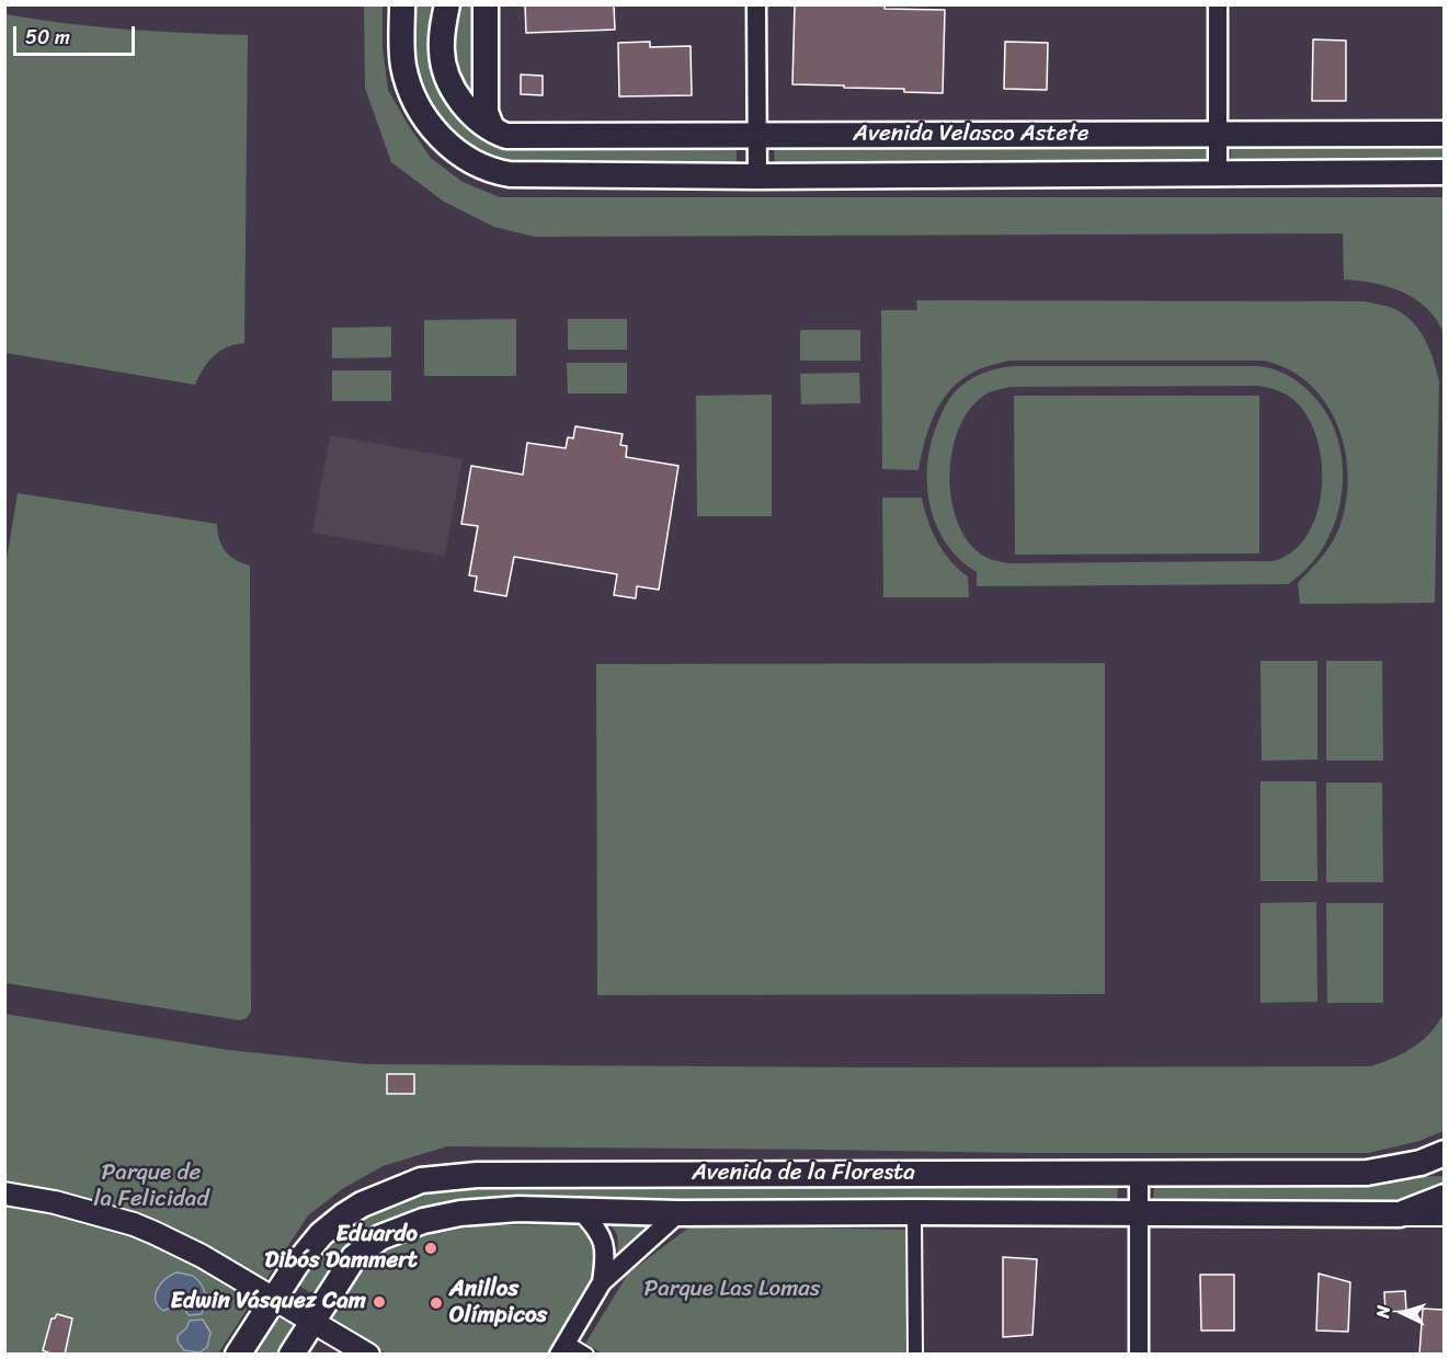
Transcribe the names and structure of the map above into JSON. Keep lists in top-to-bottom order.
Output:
{
  "streets": {
    "main road": ["Avenida Velasco Astete", "Avenida de la Floresta"]
  },
  "parks": ["Parque de la Felicidad", "Parque Las Lomas"],
  "places": ["Eduardo Dibós Dammert", "Edwin Vásquez Cam", "Anillos Olímpicos"],
  "scale_bar": "50 m",
  "north": "left"
}
